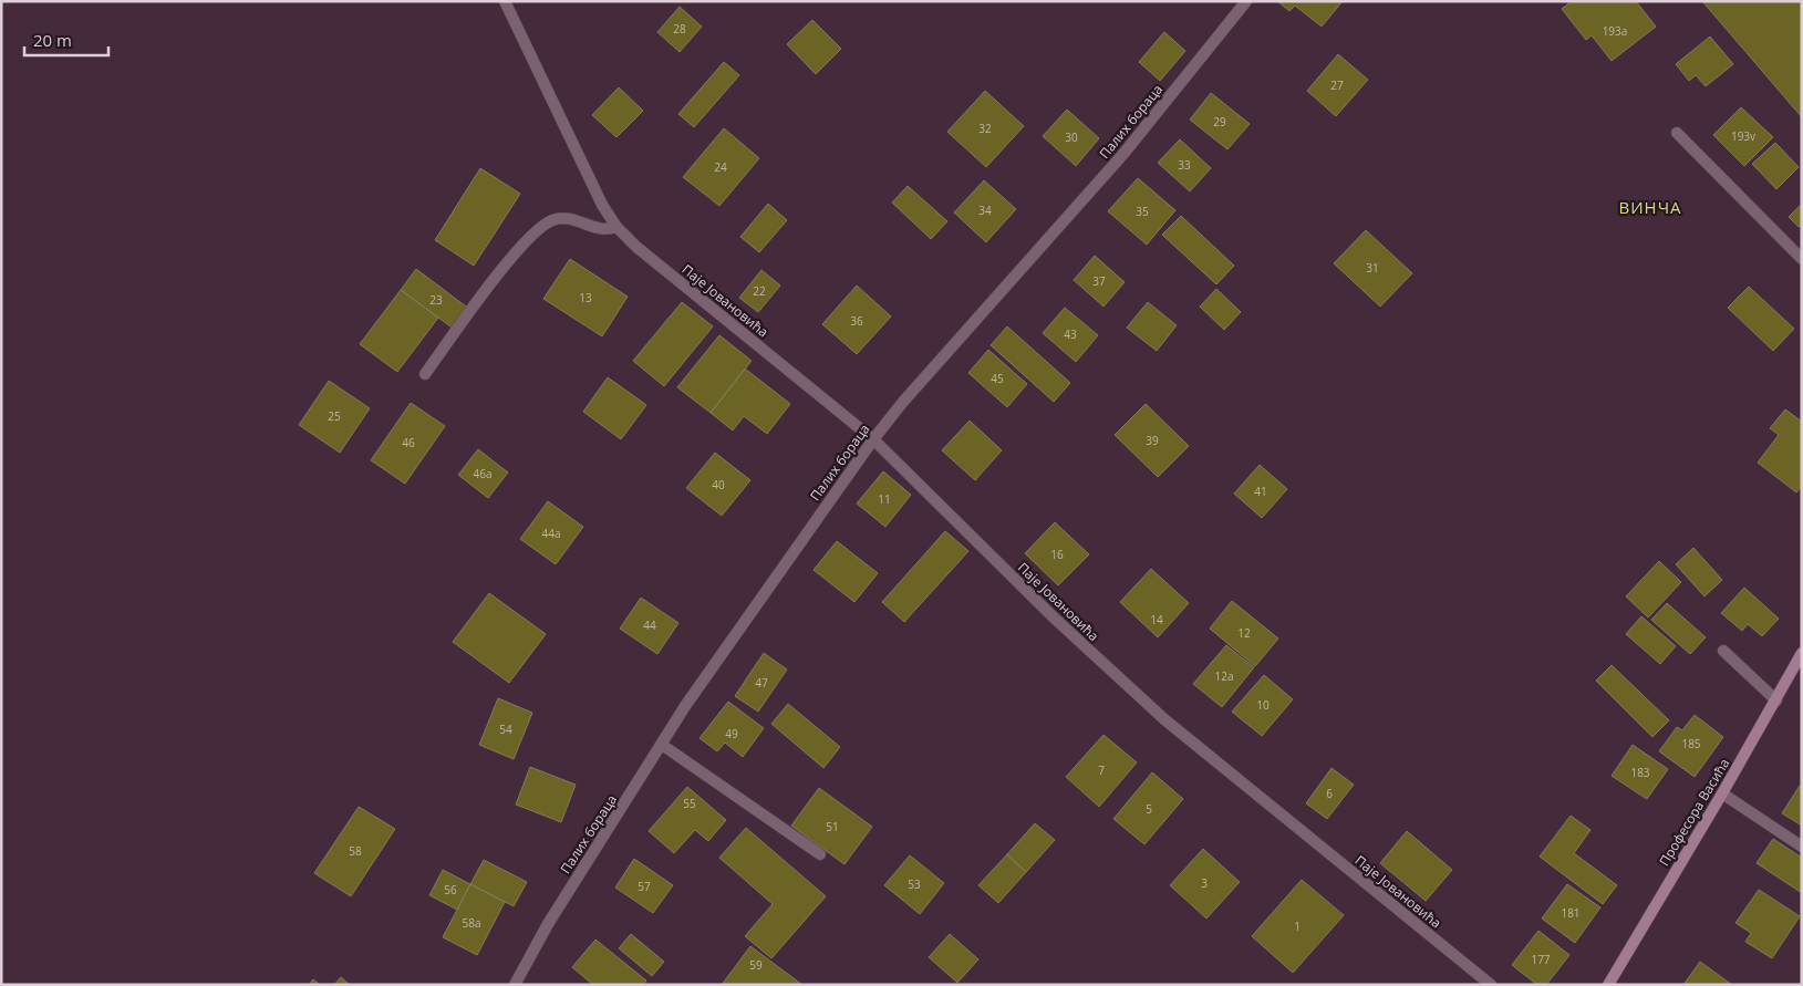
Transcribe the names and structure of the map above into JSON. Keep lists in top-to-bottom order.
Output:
{
  "streets": {
    "street": ["Палих бораца", "Паје Јовановића", "Професора Васића"]
  },
  "crossings": [
    ["Палих бораца", "Паје Јовановића"]
  ],
  "districts": ["ВИНЧА"],
  "house_numbers": [
    "28",
    "193a",
    "27",
    "29",
    "32",
    "193v",
    "30",
    "33",
    "24",
    "34",
    "35",
    "31",
    "37",
    "22",
    "13",
    "23",
    "36",
    "43",
    "45",
    "25",
    "39",
    "46",
    "46a",
    "40",
    "41",
    "11",
    "44a",
    "16",
    "14",
    "44",
    "12",
    "12a",
    "47",
    "10",
    "54",
    "49",
    "185",
    "7",
    "183",
    "6",
    "55",
    "5",
    "51",
    "58",
    "3",
    "53",
    "57",
    "56",
    "181",
    "58a",
    "1",
    "177",
    "59"
  ],
  "scale_bar": "20 m"
}
